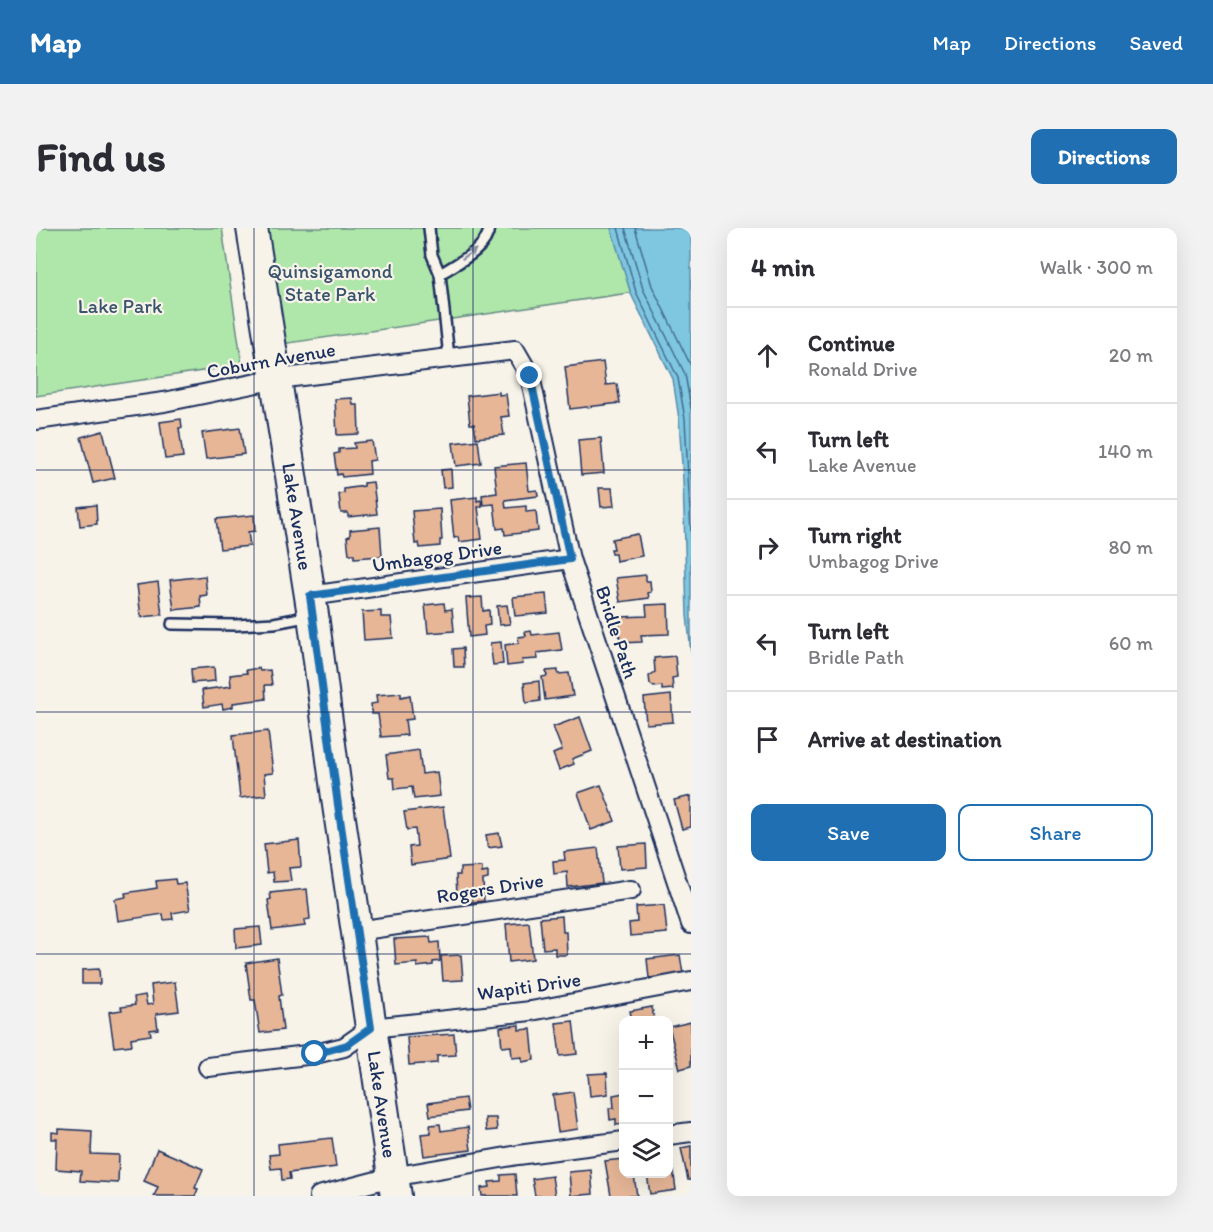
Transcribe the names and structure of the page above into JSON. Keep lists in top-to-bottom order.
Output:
{
  "streets": {
    "main road": ["Lake Avenue"],
    "street": [
      "Coburn Avenue",
      "Umbagog Drive",
      "Bridle Path",
      "Rogers Drive",
      "Wapiti Drive"
    ]
  },
  "crossings": [
    ["Coburn Avenue", "Lake Avenue"],
    ["Coburn Avenue", "Bridle Path"],
    ["Lake Avenue", "Umbagog Drive"],
    ["Lake Avenue", "Rogers Drive"],
    ["Lake Avenue", "Wapiti Drive"],
    ["Umbagog Drive", "Bridle Path"]
  ],
  "parks": ["Quinsigamond State Park", "Lake Park"],
  "page": {
    "header": "Map",
    "nav": ["Map", "Directions", "Saved"],
    "buttons": [
      "Directions",
      ["Save", "Share"]
    ],
    "title": "Find us",
    "heading": ["4 min", "Walk · 300 m"],
    "list": [
      ["Continue", "Ronald Drive", "20 m"],
      ["Turn left", "Lake Avenue", "140 m"],
      ["Turn right", "Umbagog Drive", "80 m"],
      ["Turn left", "Bridle Path", "60 m"],
      "Arrive at destination"
    ],
    "map_buttons": ["+", "−"]
  }
}
